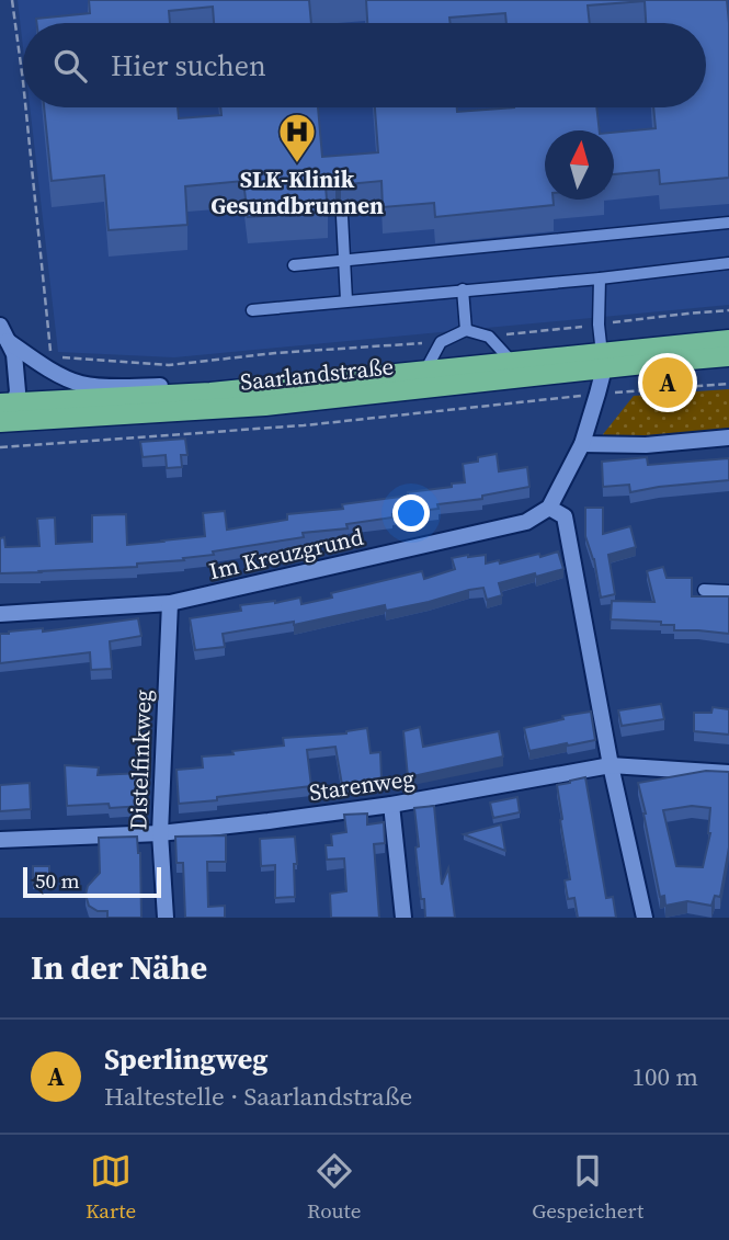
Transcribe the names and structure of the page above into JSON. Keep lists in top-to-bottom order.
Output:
{
  "streets": {
    "main road": ["Saarlandstraße"],
    "street": ["Im Kreuzgrund", "Distelfinkweg", "Starenweg"]
  },
  "crossings": [
    ["Im Kreuzgrund", "Distelfinkweg"],
    ["Distelfinkweg", "Starenweg"]
  ],
  "places": {
    "hospital": ["SLK-Klinik Gesundbrunnen"]
  },
  "scale_bar": "50 m",
  "north": "top",
  "page": {
    "search": "Hier suchen",
    "pins": "A",
    "scale": "50 m",
    "heading": "In der Nähe",
    "list": [
      {
        "mark": "A",
        "name": "Sperlingweg",
        "note": "Haltestelle · Saarlandstraße",
        "value": "100 m"
      }
    ],
    "nav": ["Karte", "Route", "Gespeichert"]
  }
}
